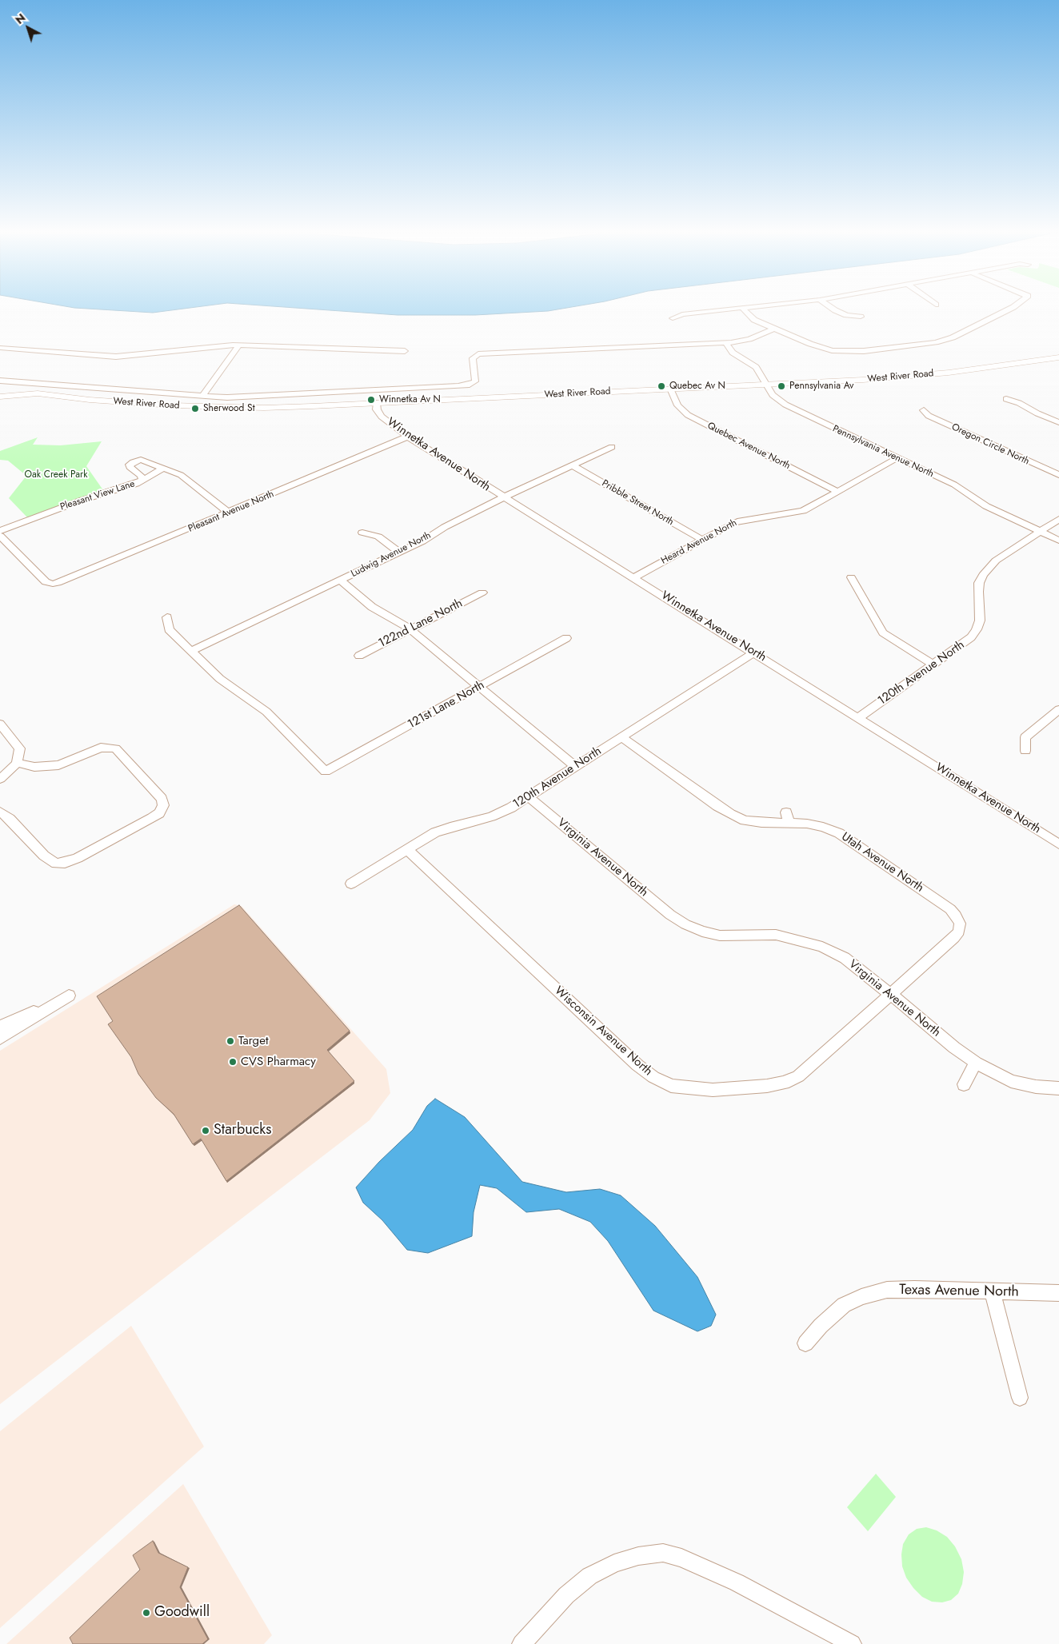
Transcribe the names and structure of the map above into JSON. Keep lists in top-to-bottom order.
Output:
{
  "streets": {
    "main road": ["West River Road"],
    "street": [
      "Oregon Circle North",
      "Quebec Avenue North",
      "Pennsylvania Avenue North",
      "Winnetka Avenue North",
      "Pleasant View Lane",
      "Pribble Street North",
      "Pleasant Avenue North",
      "Heard Avenue North",
      "Ludwig Avenue North",
      "122nd Lane North",
      "120th Avenue North",
      "121st Lane North",
      "Virginia Avenue North",
      "Utah Avenue North",
      "Wisconsin Avenue North",
      "Texas Avenue North"
    ]
  },
  "crossings": [
    ["West River Road", "Quebec Avenue North"],
    ["West River Road", "Pennsylvania Avenue North"],
    ["West River Road", "Winnetka Avenue North"],
    ["Quebec Avenue North", "Heard Avenue North"],
    ["Pennsylvania Avenue North", "Heard Avenue North"],
    ["Pennsylvania Avenue North", "120th Avenue North"],
    ["Winnetka Avenue North", "Pleasant Avenue North"],
    ["Winnetka Avenue North", "Heard Avenue North"],
    ["Winnetka Avenue North", "Ludwig Avenue North"],
    ["Winnetka Avenue North", "120th Avenue North"],
    ["Pribble Street North", "Heard Avenue North"],
    ["Pribble Street North", "Ludwig Avenue North"],
    ["Ludwig Avenue North", "121st Lane North"],
    ["120th Avenue North", "Virginia Avenue North"],
    ["120th Avenue North", "Utah Avenue North"],
    ["120th Avenue North", "Wisconsin Avenue North"],
    ["Virginia Avenue North", "Utah Avenue North"],
    ["Virginia Avenue North", "Wisconsin Avenue North"],
    ["Utah Avenue North", "Wisconsin Avenue North"]
  ],
  "parks": ["Oak Creek Park"],
  "places": [
    "Quebec Av N",
    "Pennsylvania Av",
    "Winnetka Av N",
    "Sherwood St",
    "Target",
    "CVS Pharmacy",
    "Starbucks",
    "Goodwill"
  ],
  "north": "top left"
}
